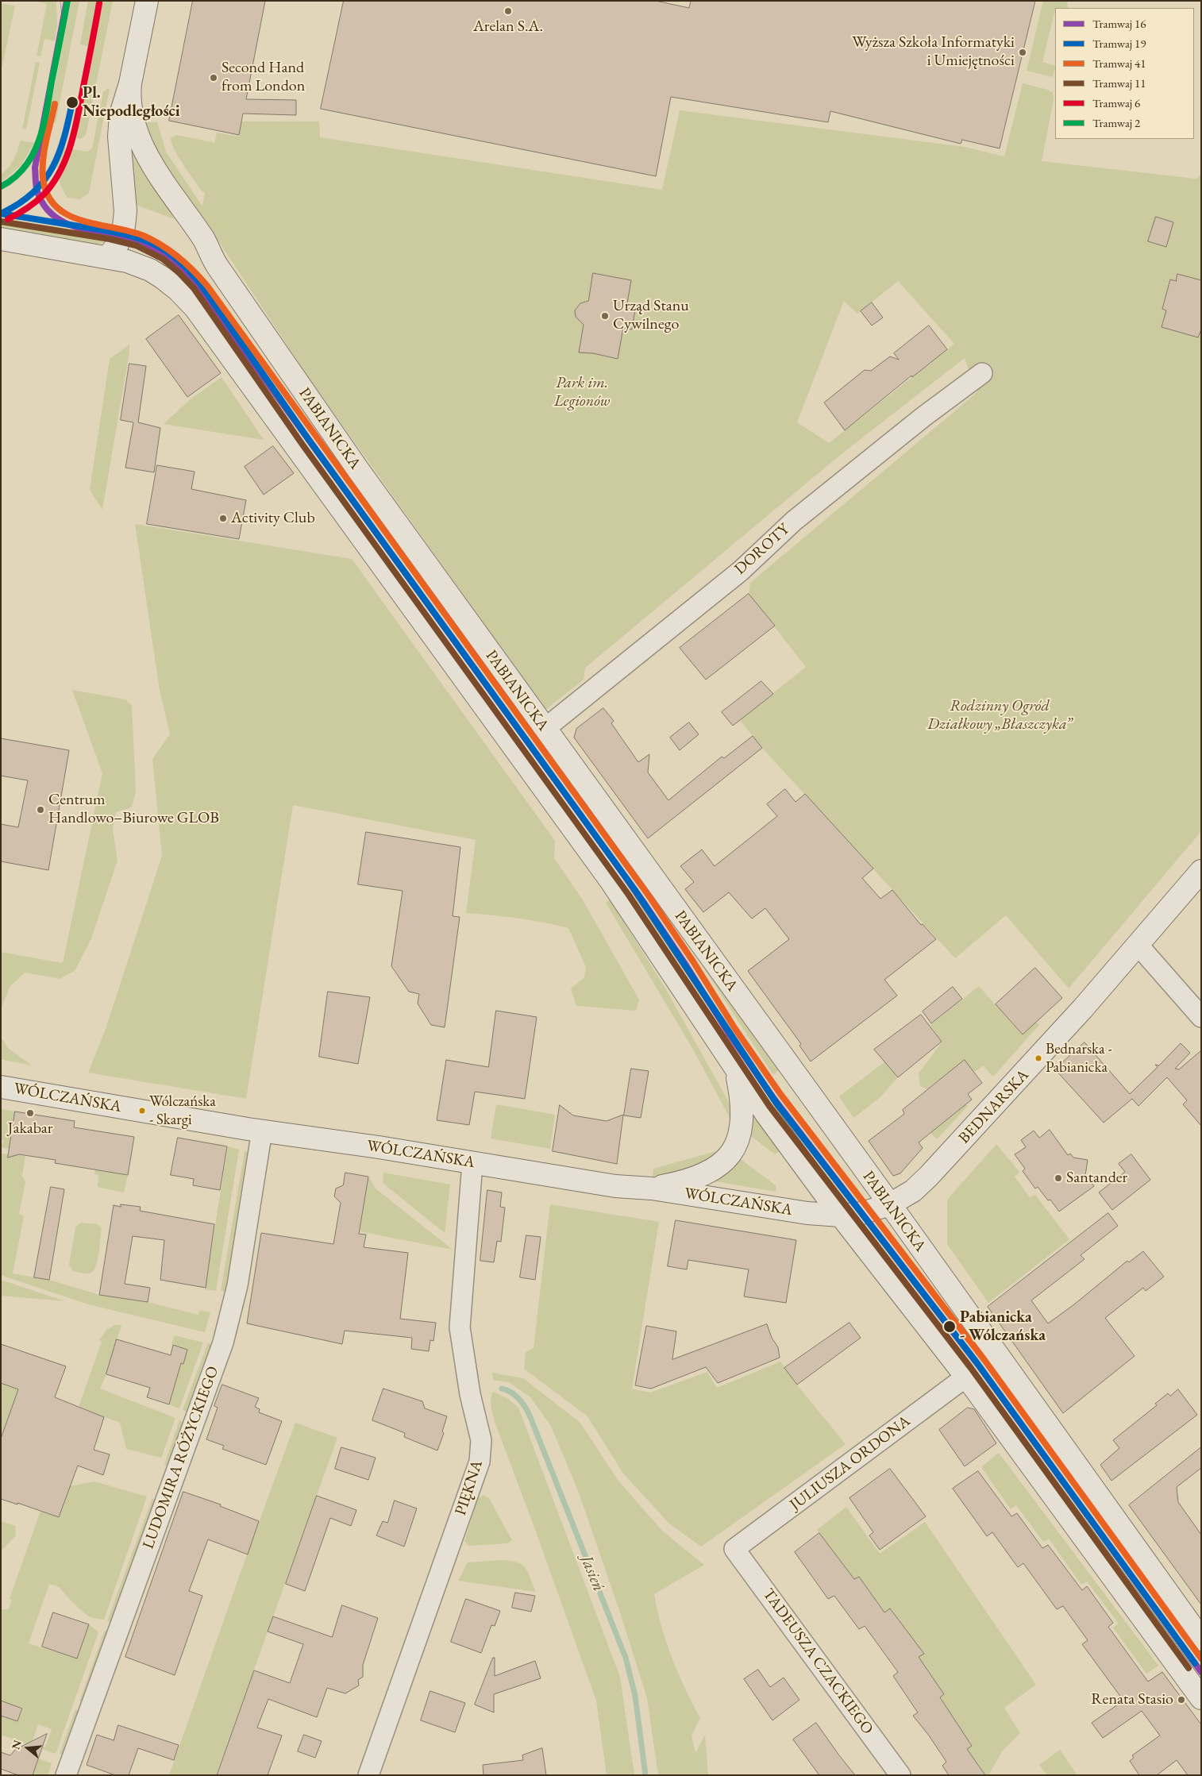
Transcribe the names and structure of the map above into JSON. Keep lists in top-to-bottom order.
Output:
{
  "streets": {
    "street": [
      "PABIANICKA",
      "DOROTY",
      "WÓLCZAŃSKA",
      "BEDNARSKA",
      "LUDOMIRA RÓŻYCKIEGO",
      "JULIUSZA ORDONA",
      "PIĘKNA",
      "TADEUSZA CZACKIEGO"
    ]
  },
  "crossings": [
    ["PABIANICKA", "DOROTY"],
    ["PABIANICKA", "BEDNARSKA"],
    ["WÓLCZAŃSKA", "BEDNARSKA"],
    ["WÓLCZAŃSKA", "LUDOMIRA RÓŻYCKIEGO"],
    ["WÓLCZAŃSKA", "PIĘKNA"],
    ["JULIUSZA ORDONA", "TADEUSZA CZACKIEGO"]
  ],
  "water": ["Jasień"],
  "parks": ["Park im. Legionów", "Rodzinny Ogród Działkowy „Błaszczyka”"],
  "places": [
    "Arelan S.A.",
    "Wyższa Szkoła Informatyki i Umiejętności",
    "Second Hand from London",
    "Pl. Niepodległości",
    "Urząd Stanu Cywilnego",
    "Activity Club",
    "Centrum Handlowo–Biurowe GLOB",
    "Bednarska - Pabianicka",
    "Wólczańska - Skargi",
    "Jakabar",
    "Santander",
    "Pabianicka - Wólczańska",
    "Renata Stasio"
  ],
  "lines": [
    "tram line 16",
    "tram line 2",
    "tram line 6",
    "tram line 19",
    "tram line 41",
    "tram line 11"
  ],
  "legend": [
    "Tramwaj 16",
    "Tramwaj 19",
    "Tramwaj 41",
    "Tramwaj 11",
    "Tramwaj 6",
    "Tramwaj 2"
  ],
  "north": "left"
}
